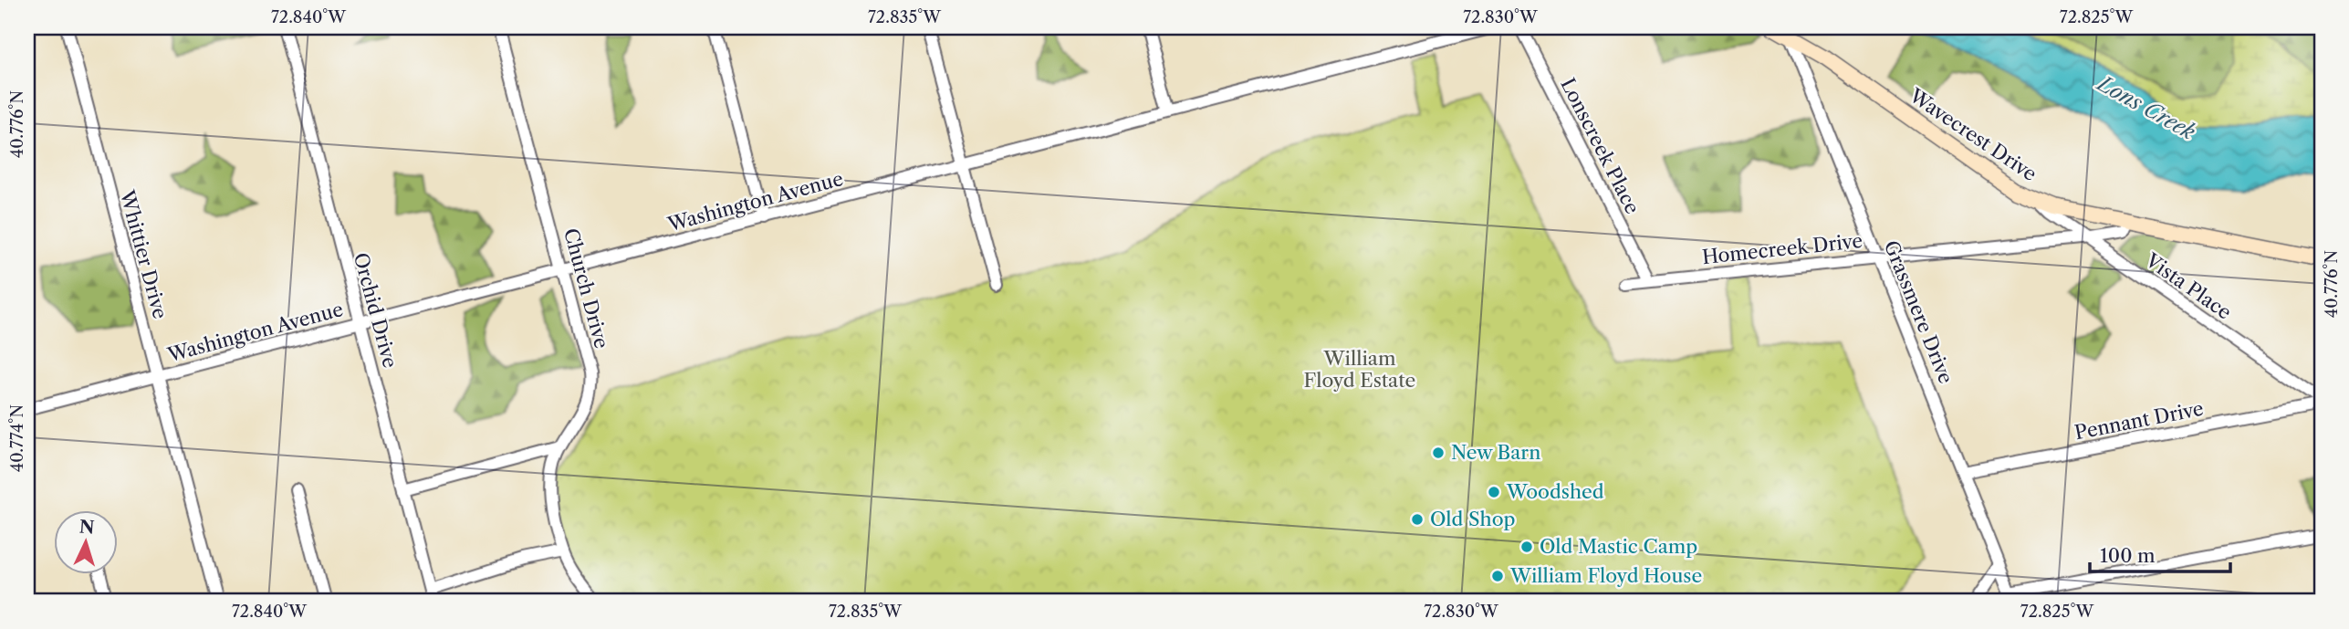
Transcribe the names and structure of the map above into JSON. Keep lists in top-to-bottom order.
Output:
{
  "streets": {
    "street": [
      "Wavecrest Drive",
      "Lonscreek Place",
      "Washington Avenue",
      "Homecreek Drive",
      "Whittier Drive",
      "Vista Place",
      "Church Drive",
      "Orchid Drive",
      "Grassmere Drive",
      "Pennant Drive"
    ]
  },
  "crossings": [
    ["Wavecrest Drive", "Homecreek Drive"],
    ["Wavecrest Drive", "Vista Place"],
    ["Wavecrest Drive", "Grassmere Drive"],
    ["Lonscreek Place", "Homecreek Drive"],
    ["Washington Avenue", "Whittier Drive"],
    ["Washington Avenue", "Church Drive"],
    ["Washington Avenue", "Orchid Drive"],
    ["Homecreek Drive", "Vista Place"],
    ["Homecreek Drive", "Grassmere Drive"],
    ["Vista Place", "Pennant Drive"],
    ["Grassmere Drive", "Pennant Drive"]
  ],
  "water": ["Lons Creek"],
  "parks": ["William Floyd Estate"],
  "places": [
    "New Barn",
    "Woodshed",
    "Old Shop",
    "Old Mastic Camp",
    "William Floyd House"
  ],
  "scale_bar": "100 m",
  "north": "top",
  "coordinates": [
    "72.840°W",
    "72.835°W",
    "72.830°W",
    "72.825°W",
    "40.776°N",
    "40.774°N"
  ]
}
